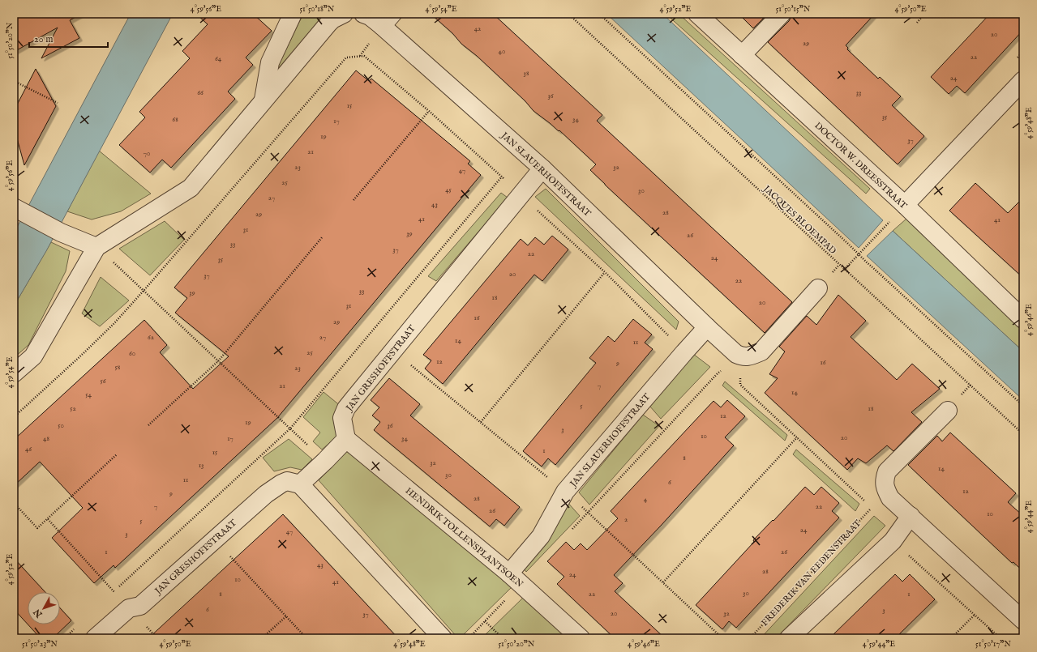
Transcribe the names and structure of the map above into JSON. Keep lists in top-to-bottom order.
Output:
{
  "streets": {
    "street": [
      "DOCTOR W. DREESSTRAAT",
      "JAN SLAUERHOFFSTRAAT",
      "JAN GRESHOFFSTRAAT",
      "HENDRIK TOLLENSPLANTSOEN"
    ],
    "path": ["JACQUES BLOEMPAD", "FREDERIK VAN EEDENSTRAAT"]
  },
  "crossings": [
    ["JAN SLAUERHOFFSTRAAT", "JAN GRESHOFFSTRAAT"],
    ["JAN SLAUERHOFFSTRAAT", "HENDRIK TOLLENSPLANTSOEN"],
    ["JAN GRESHOFFSTRAAT", "HENDRIK TOLLENSPLANTSOEN"]
  ],
  "house_numbers": [
    "42",
    "20",
    "29",
    "40",
    "22",
    "64",
    "38",
    "24",
    "66",
    "33",
    "36",
    "15",
    "35",
    "68",
    "34",
    "17",
    "19",
    "37",
    "21",
    "70",
    "23",
    "32",
    "47",
    "25",
    "45",
    "30",
    "27",
    "43",
    "28",
    "29",
    "41",
    "41",
    "31",
    "39",
    "26",
    "33",
    "37",
    "22",
    "24",
    "35",
    "20",
    "37",
    "22",
    "33",
    "39",
    "18",
    "20",
    "31",
    "16",
    "29",
    "62",
    "27",
    "14",
    "11",
    "25",
    "60",
    "12",
    "16",
    "9",
    "58",
    "23",
    "56",
    "21",
    "7",
    "14",
    "54",
    "5",
    "52",
    "18",
    "12",
    "19",
    "50",
    "36",
    "3",
    "10",
    "20",
    "48",
    "17",
    "34",
    "46",
    "1",
    "15",
    "8",
    "32",
    "13",
    "14",
    "30",
    "11",
    "6",
    "12",
    "9",
    "28",
    "4",
    "7",
    "22",
    "26",
    "10",
    "2",
    "5",
    "24",
    "47",
    "3",
    "1",
    "26",
    "43",
    "28",
    "24",
    "10",
    "41",
    "30",
    "8",
    "22",
    "1",
    "6",
    "3",
    "20",
    "32",
    "37"
  ],
  "scale_bar": "20 m",
  "north": "bottom left",
  "coordinates": [
    "4°59'56\"E",
    "51°50'18\"N",
    "4°59'54\"E",
    "4°59'52\"E",
    "51°50'15\"N",
    "4°59'50\"E",
    "51°50'20\"N",
    "4°59'48\"E",
    "4°59'46\"E",
    "4°59'44\"E",
    "51°50'23\"N",
    "51°50'17\"N"
  ]
}
